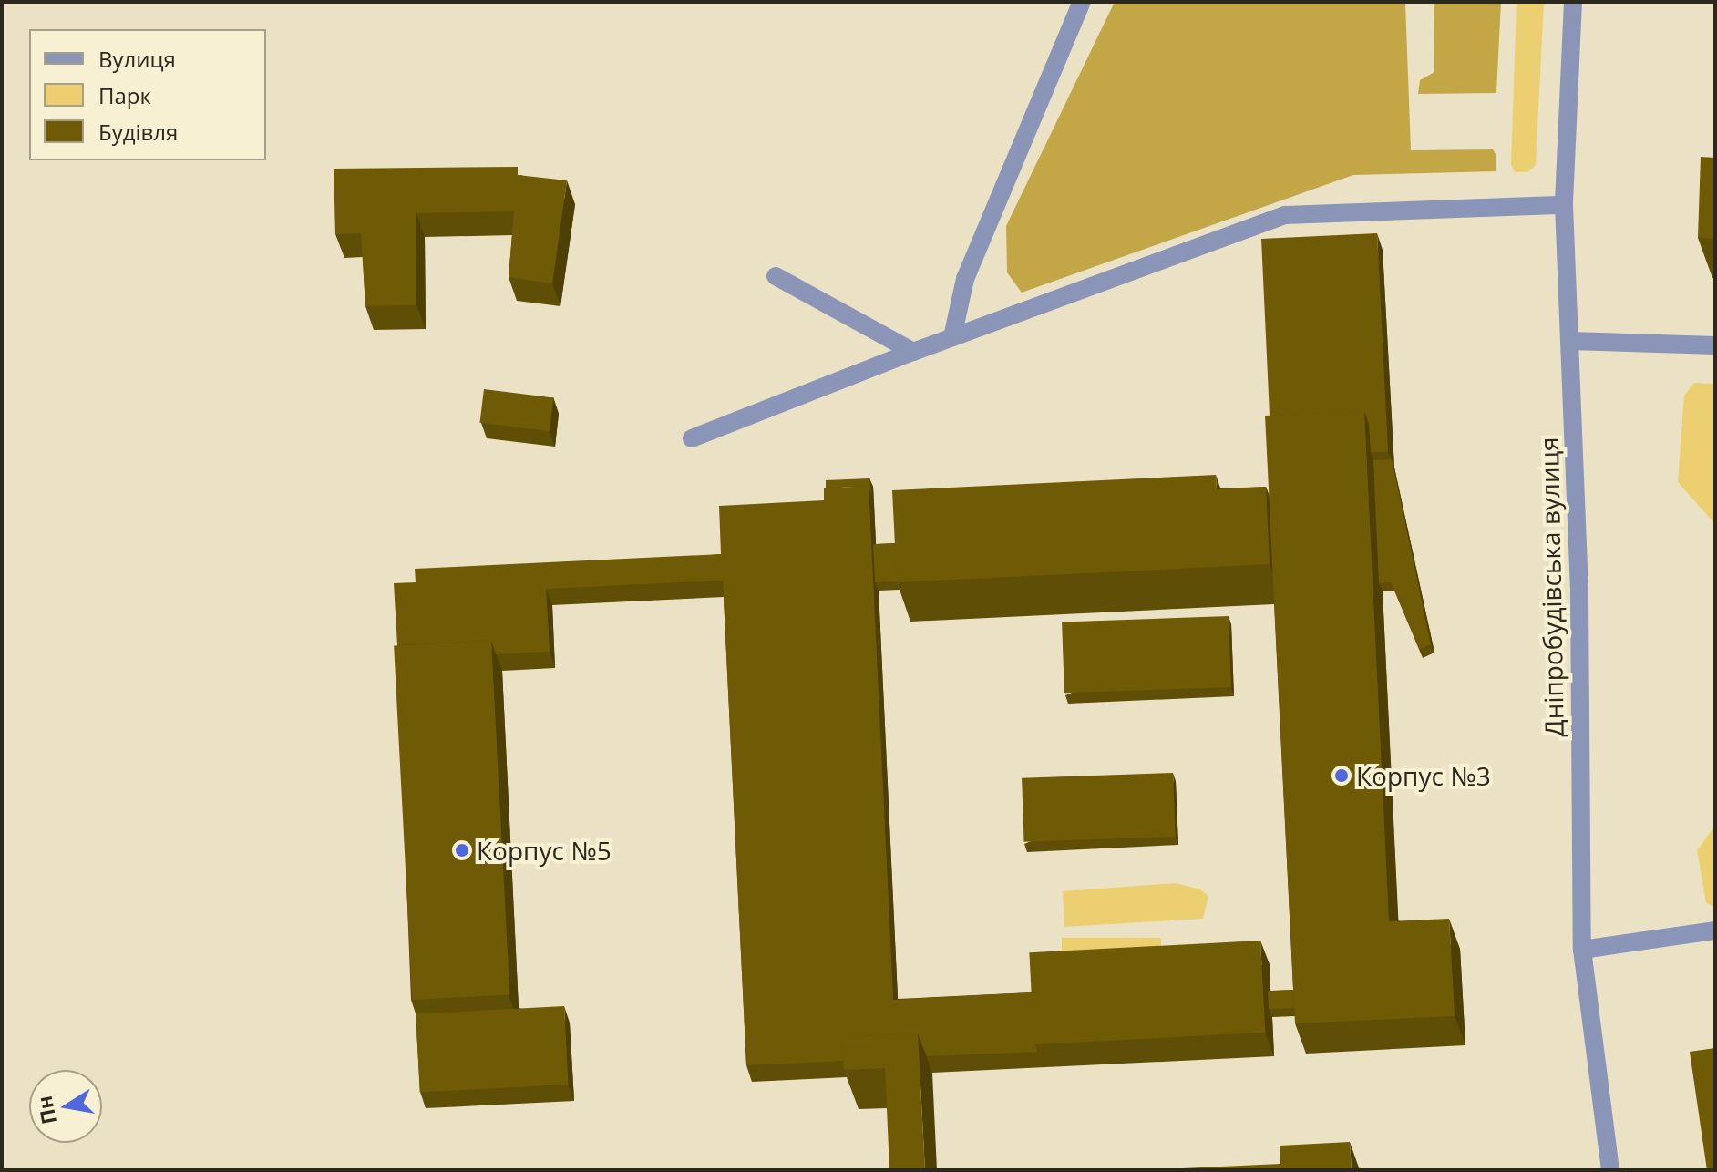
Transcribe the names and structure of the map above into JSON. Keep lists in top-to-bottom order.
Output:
{
  "streets": {
    "street": ["Дніпробудівська вулиця"]
  },
  "places": ["Корпус №3", "Корпус №5"],
  "legend": ["Вулиця", "Парк", "Будівля"],
  "north": "left"
}
